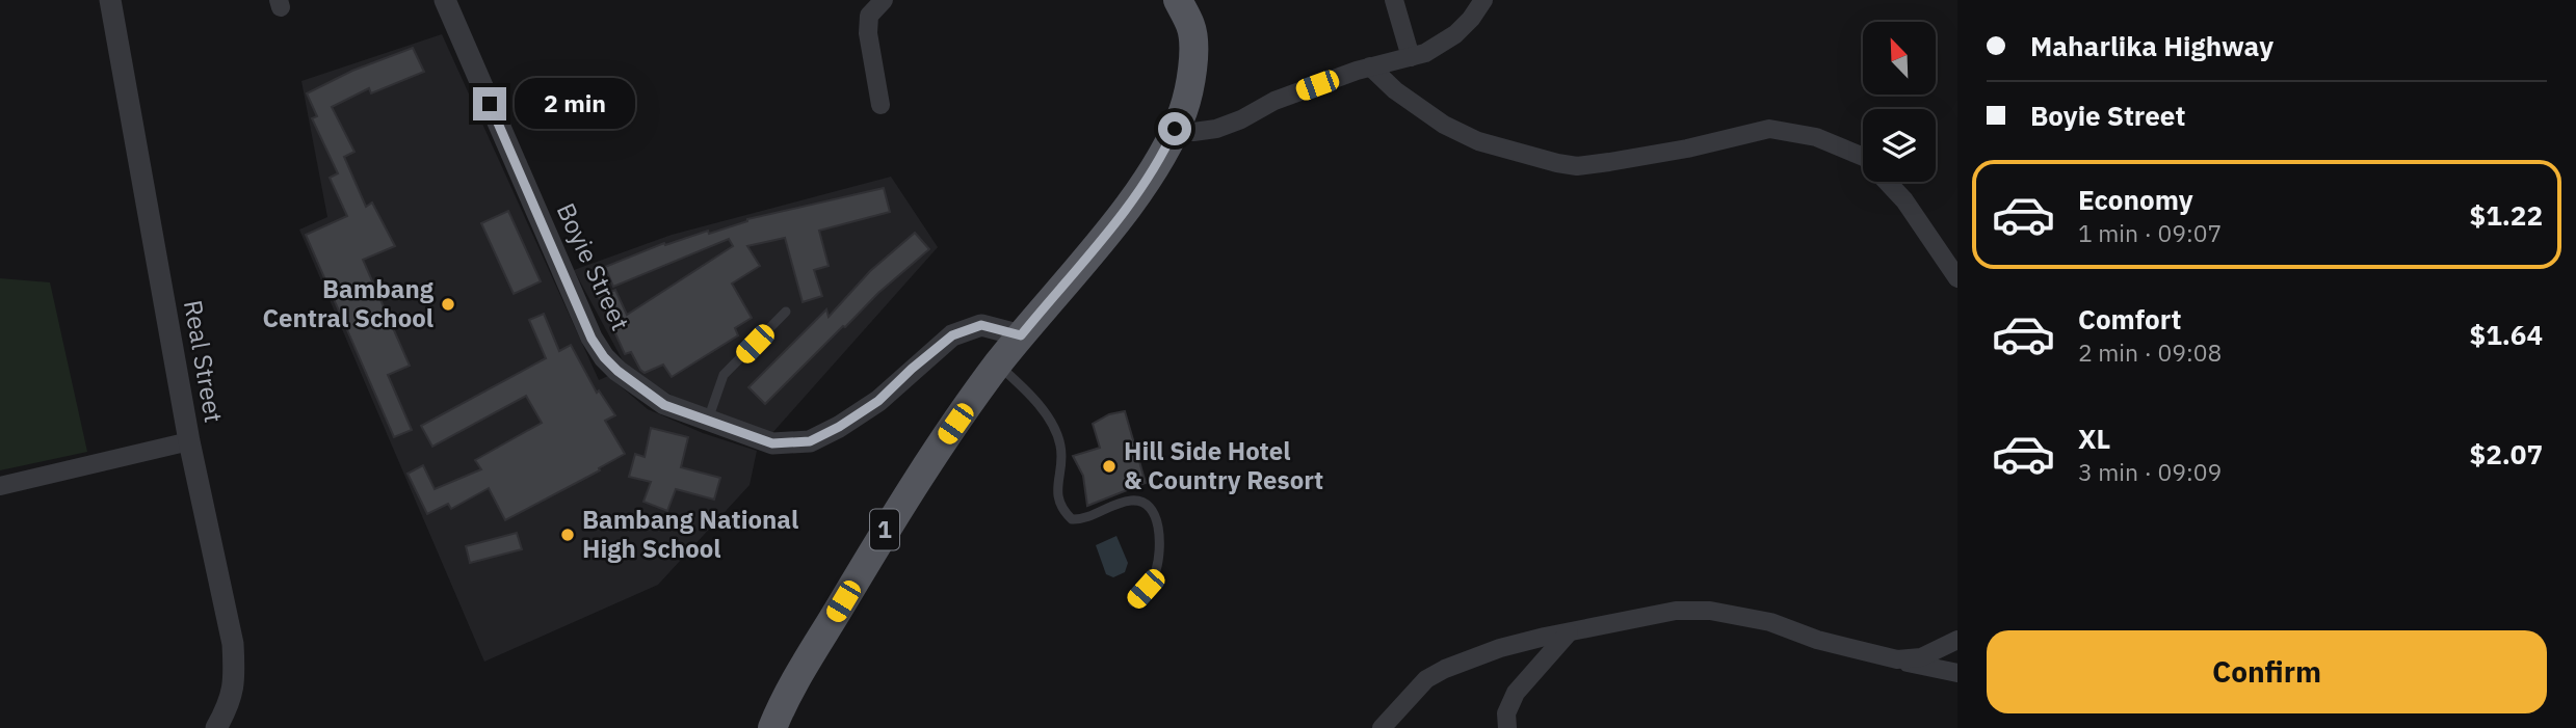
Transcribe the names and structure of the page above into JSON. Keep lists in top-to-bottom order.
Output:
{
  "streets": {
    "main road": ["1"],
    "street": ["Boyie Street", "Real Street"]
  },
  "crossings": [
    ["Boyie Street", "1"]
  ],
  "places": ["Bambang Central School", "Hill Side Hotel & Country Resort", "Bambang National High School"],
  "north": "top left",
  "page": {
    "banner": ["Maharlika Highway", "Boyie Street"],
    "bubble": "2 min",
    "list": [
      {
        "name": "Economy",
        "note": "1 min · 09:07",
        "value": "$1.22"
      },
      {
        "name": "Comfort",
        "note": "2 min · 09:08",
        "value": "$1.64"
      },
      {
        "name": "XL",
        "note": "3 min · 09:09",
        "value": "$2.07"
      }
    ],
    "buttons": "Confirm"
  }
}
